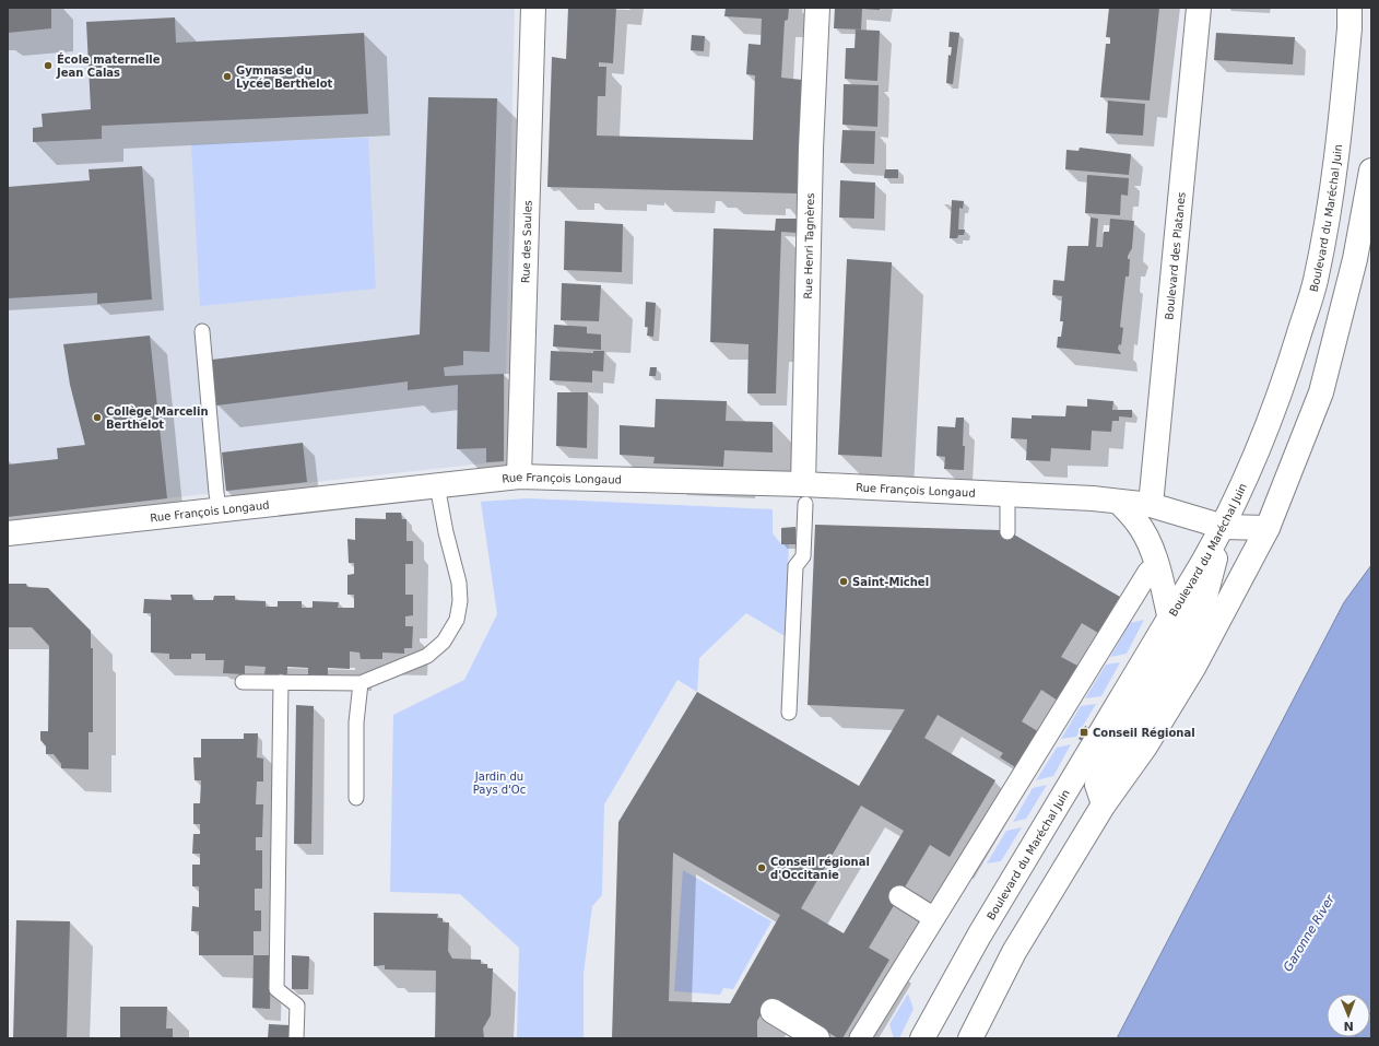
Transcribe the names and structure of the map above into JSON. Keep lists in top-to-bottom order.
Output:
{
  "streets": {
    "street": [
      "Boulevard du Maréchal Juin",
      "Rue des Saules",
      "Rue Henri Tagnères",
      "Boulevard des Platanes",
      "Rue François Longaud"
    ]
  },
  "crossings": [
    ["Boulevard du Maréchal Juin", "Rue François Longaud"],
    ["Rue des Saules", "Rue François Longaud"],
    ["Rue Henri Tagnères", "Rue François Longaud"],
    ["Boulevard des Platanes", "Rue François Longaud"]
  ],
  "water": ["Garonne River"],
  "parks": ["Jardin du Pays d'Oc"],
  "places": {
    "other": [
      "École maternelle Jean Calas",
      "Gymnase du Lycée Berthelot",
      "Collège Marcelin Berthelot",
      "Saint-Michel",
      "Conseil régional d'Occitanie"
    ],
    "transit": ["Conseil Régional"]
  },
  "north": "bottom"
}
